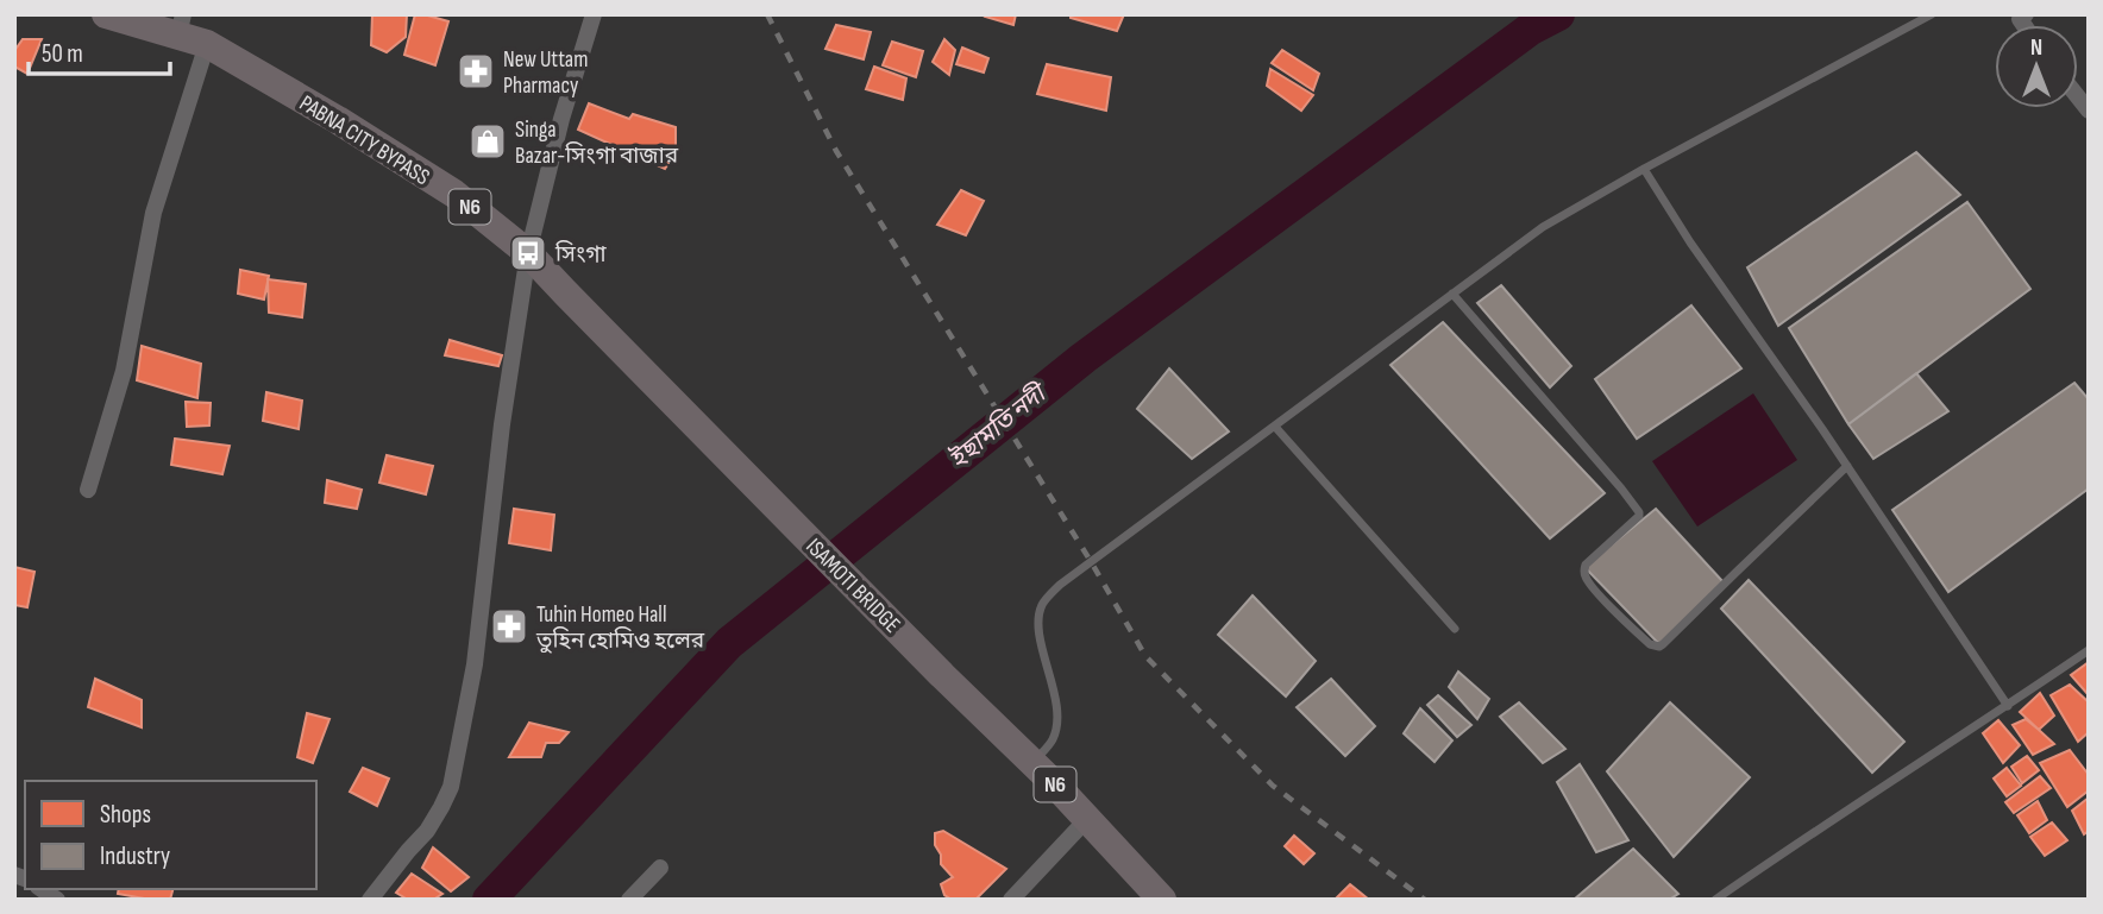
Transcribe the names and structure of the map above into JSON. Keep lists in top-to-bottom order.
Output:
{
  "streets": {
    "highway": ["PABNA CITY BYPASS", "N6", "ISAMOTI BRIDGE"]
  },
  "crossings": [
    ["PABNA CITY BYPASS", "ISAMOTI BRIDGE"],
    ["N6", "ISAMOTI BRIDGE"]
  ],
  "water": ["ইছামতি নদী"],
  "places": {
    "pharmacy": ["New Uttam Pharmacy", "Tuhin Homeo Hall তুহিন হোমিও হলের"],
    "shop": ["Singa Bazar-সিংগা বাজার"],
    "bus stop": ["সিংগা"]
  },
  "legend": ["Shops", "Industry"],
  "scale_bar": "50 m",
  "north": "top"
}
